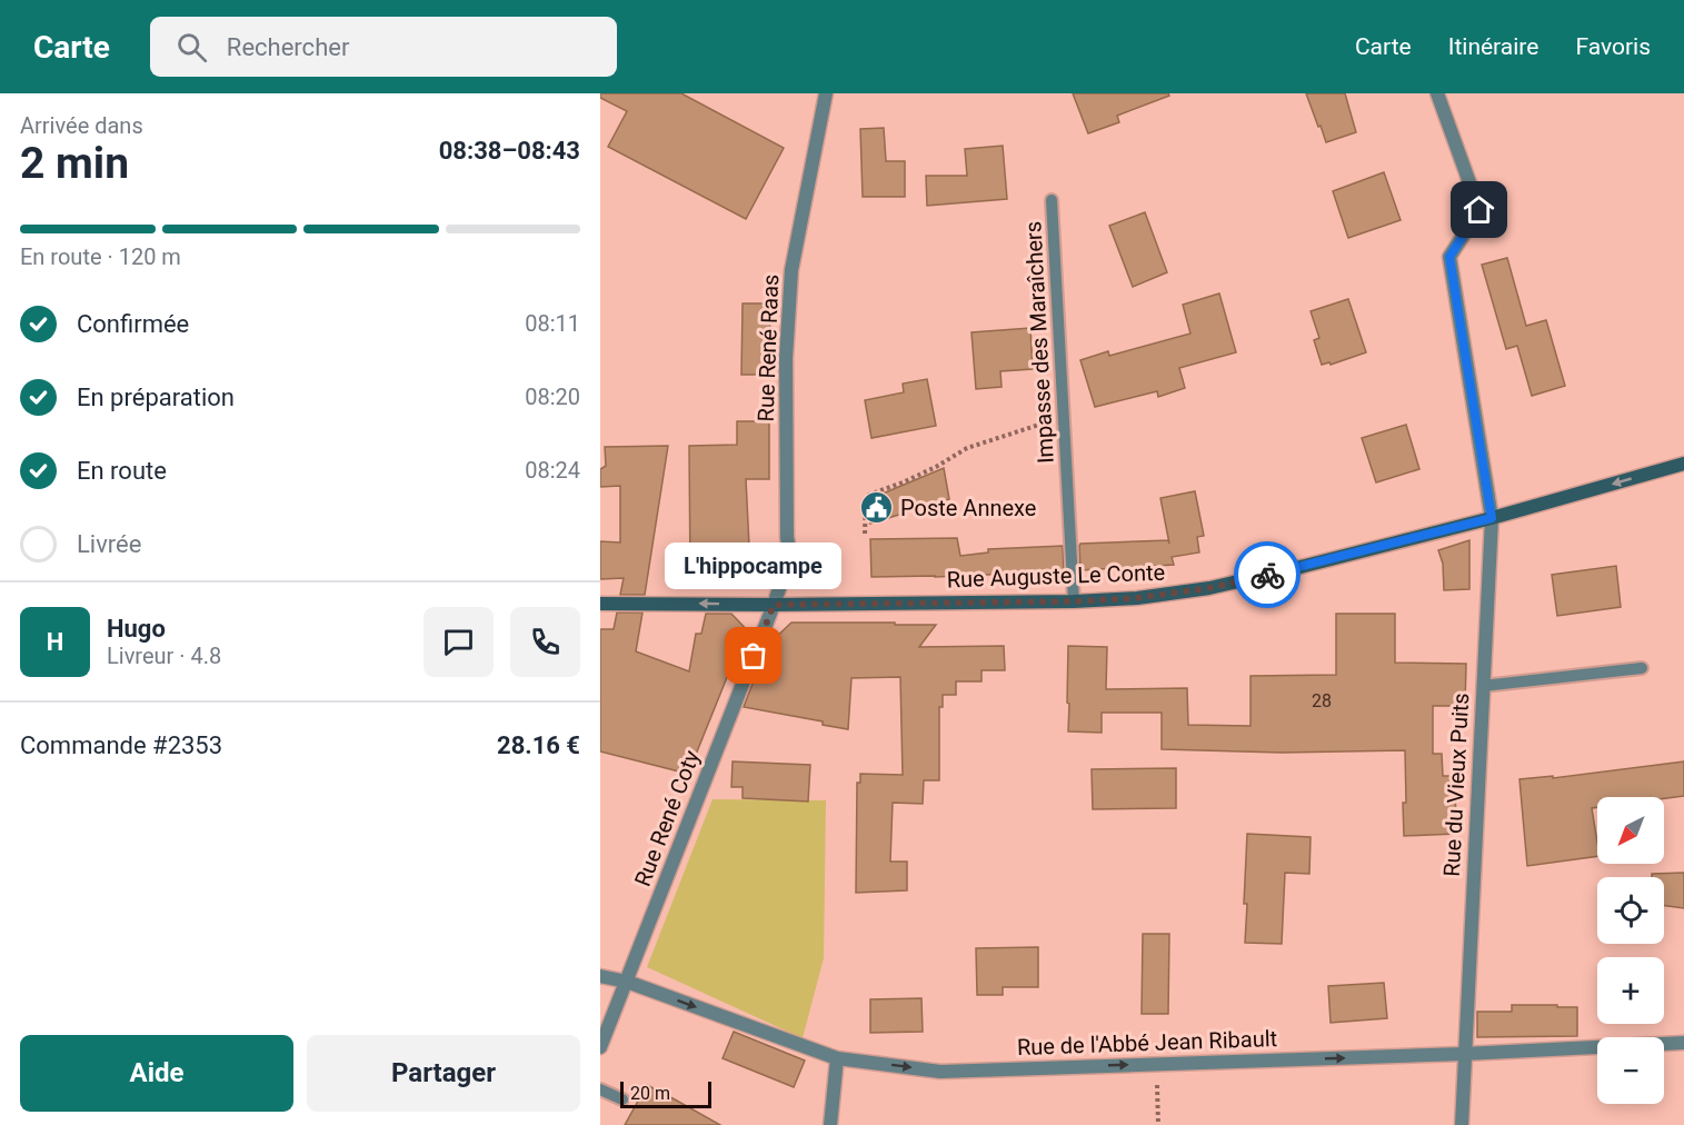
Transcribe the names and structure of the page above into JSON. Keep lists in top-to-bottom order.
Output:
{
  "streets": {
    "street": [
      "Rue René Raas",
      "Rue Auguste Le Conte",
      "Rue du Vieux Puits",
      "Rue René Coty",
      "Rue de l'Abbé Jean Ribault"
    ],
    "lane": ["Impasse des Maraîchers"]
  },
  "crossings": [
    ["Impasse des Maraîchers", "Rue Auguste Le Conte"],
    ["Rue René Raas", "Rue Auguste Le Conte"],
    ["Rue René Raas", "Rue René Coty"],
    ["Rue Auguste Le Conte", "Rue du Vieux Puits"],
    ["Rue Auguste Le Conte", "Rue René Coty"],
    ["Rue du Vieux Puits", "Rue de l'Abbé Jean Ribault"],
    ["Rue René Coty", "Rue de l'Abbé Jean Ribault"]
  ],
  "one_way": ["Rue de l'Abbé Jean Ribault"],
  "places": {
    "public building": ["Poste Annexe"],
    "other": ["L'hippocampe"]
  },
  "house_numbers": ["28"],
  "scale_bar": "20 m",
  "north": "bottom left",
  "page": {
    "header": "Carte",
    "search": "Rechercher",
    "nav": ["Carte", "Itinéraire", "Favoris"],
    "heading": ["2 min", "Arrivée dans", "08:38–08:43"],
    "panel": [
      "Hugo",
      "Livreur · 4.8",
      "Commande #2353",
      "28.16 €"
    ],
    "bar": "En route · 120 m",
    "list": [
      ["Confirmée", "08:11"],
      ["En préparation", "08:20"],
      ["En route", "08:24"],
      "Livrée"
    ],
    "bubble": "L'hippocampe",
    "round": "H",
    "map_buttons": ["+", "−"],
    "buttons": ["Aide", "Partager"],
    "scale": "20 m"
  }
}
